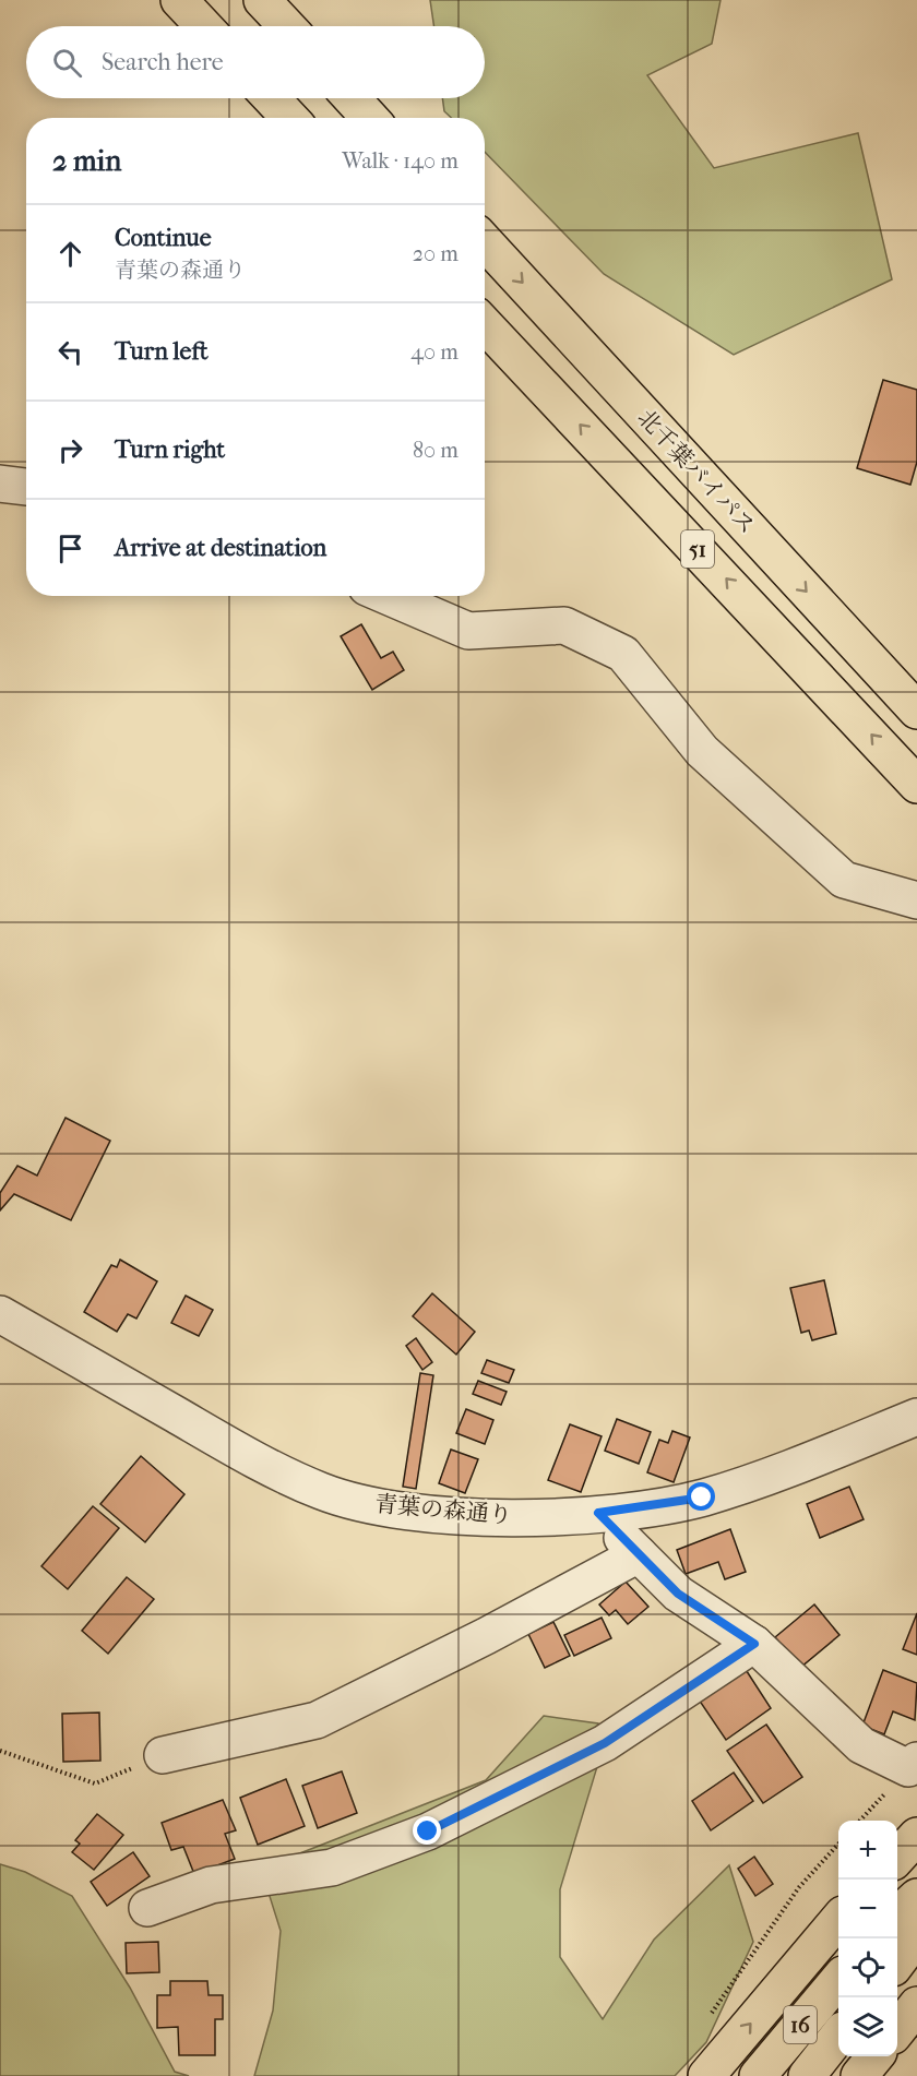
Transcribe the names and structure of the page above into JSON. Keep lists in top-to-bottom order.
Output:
{
  "streets": {
    "highway": ["北千葉バイパス", "51", "16"],
    "street": ["青葉の森通り"]
  },
  "page": {
    "search": "Search here",
    "heading": ["2 min", "Walk · 140 m"],
    "list": [
      ["Continue", "青葉の森通り", "20 m"],
      ["Turn left", "40 m"],
      ["Turn right", "80 m"],
      "Arrive at destination"
    ],
    "map_buttons": ["+", "−"]
  }
}
